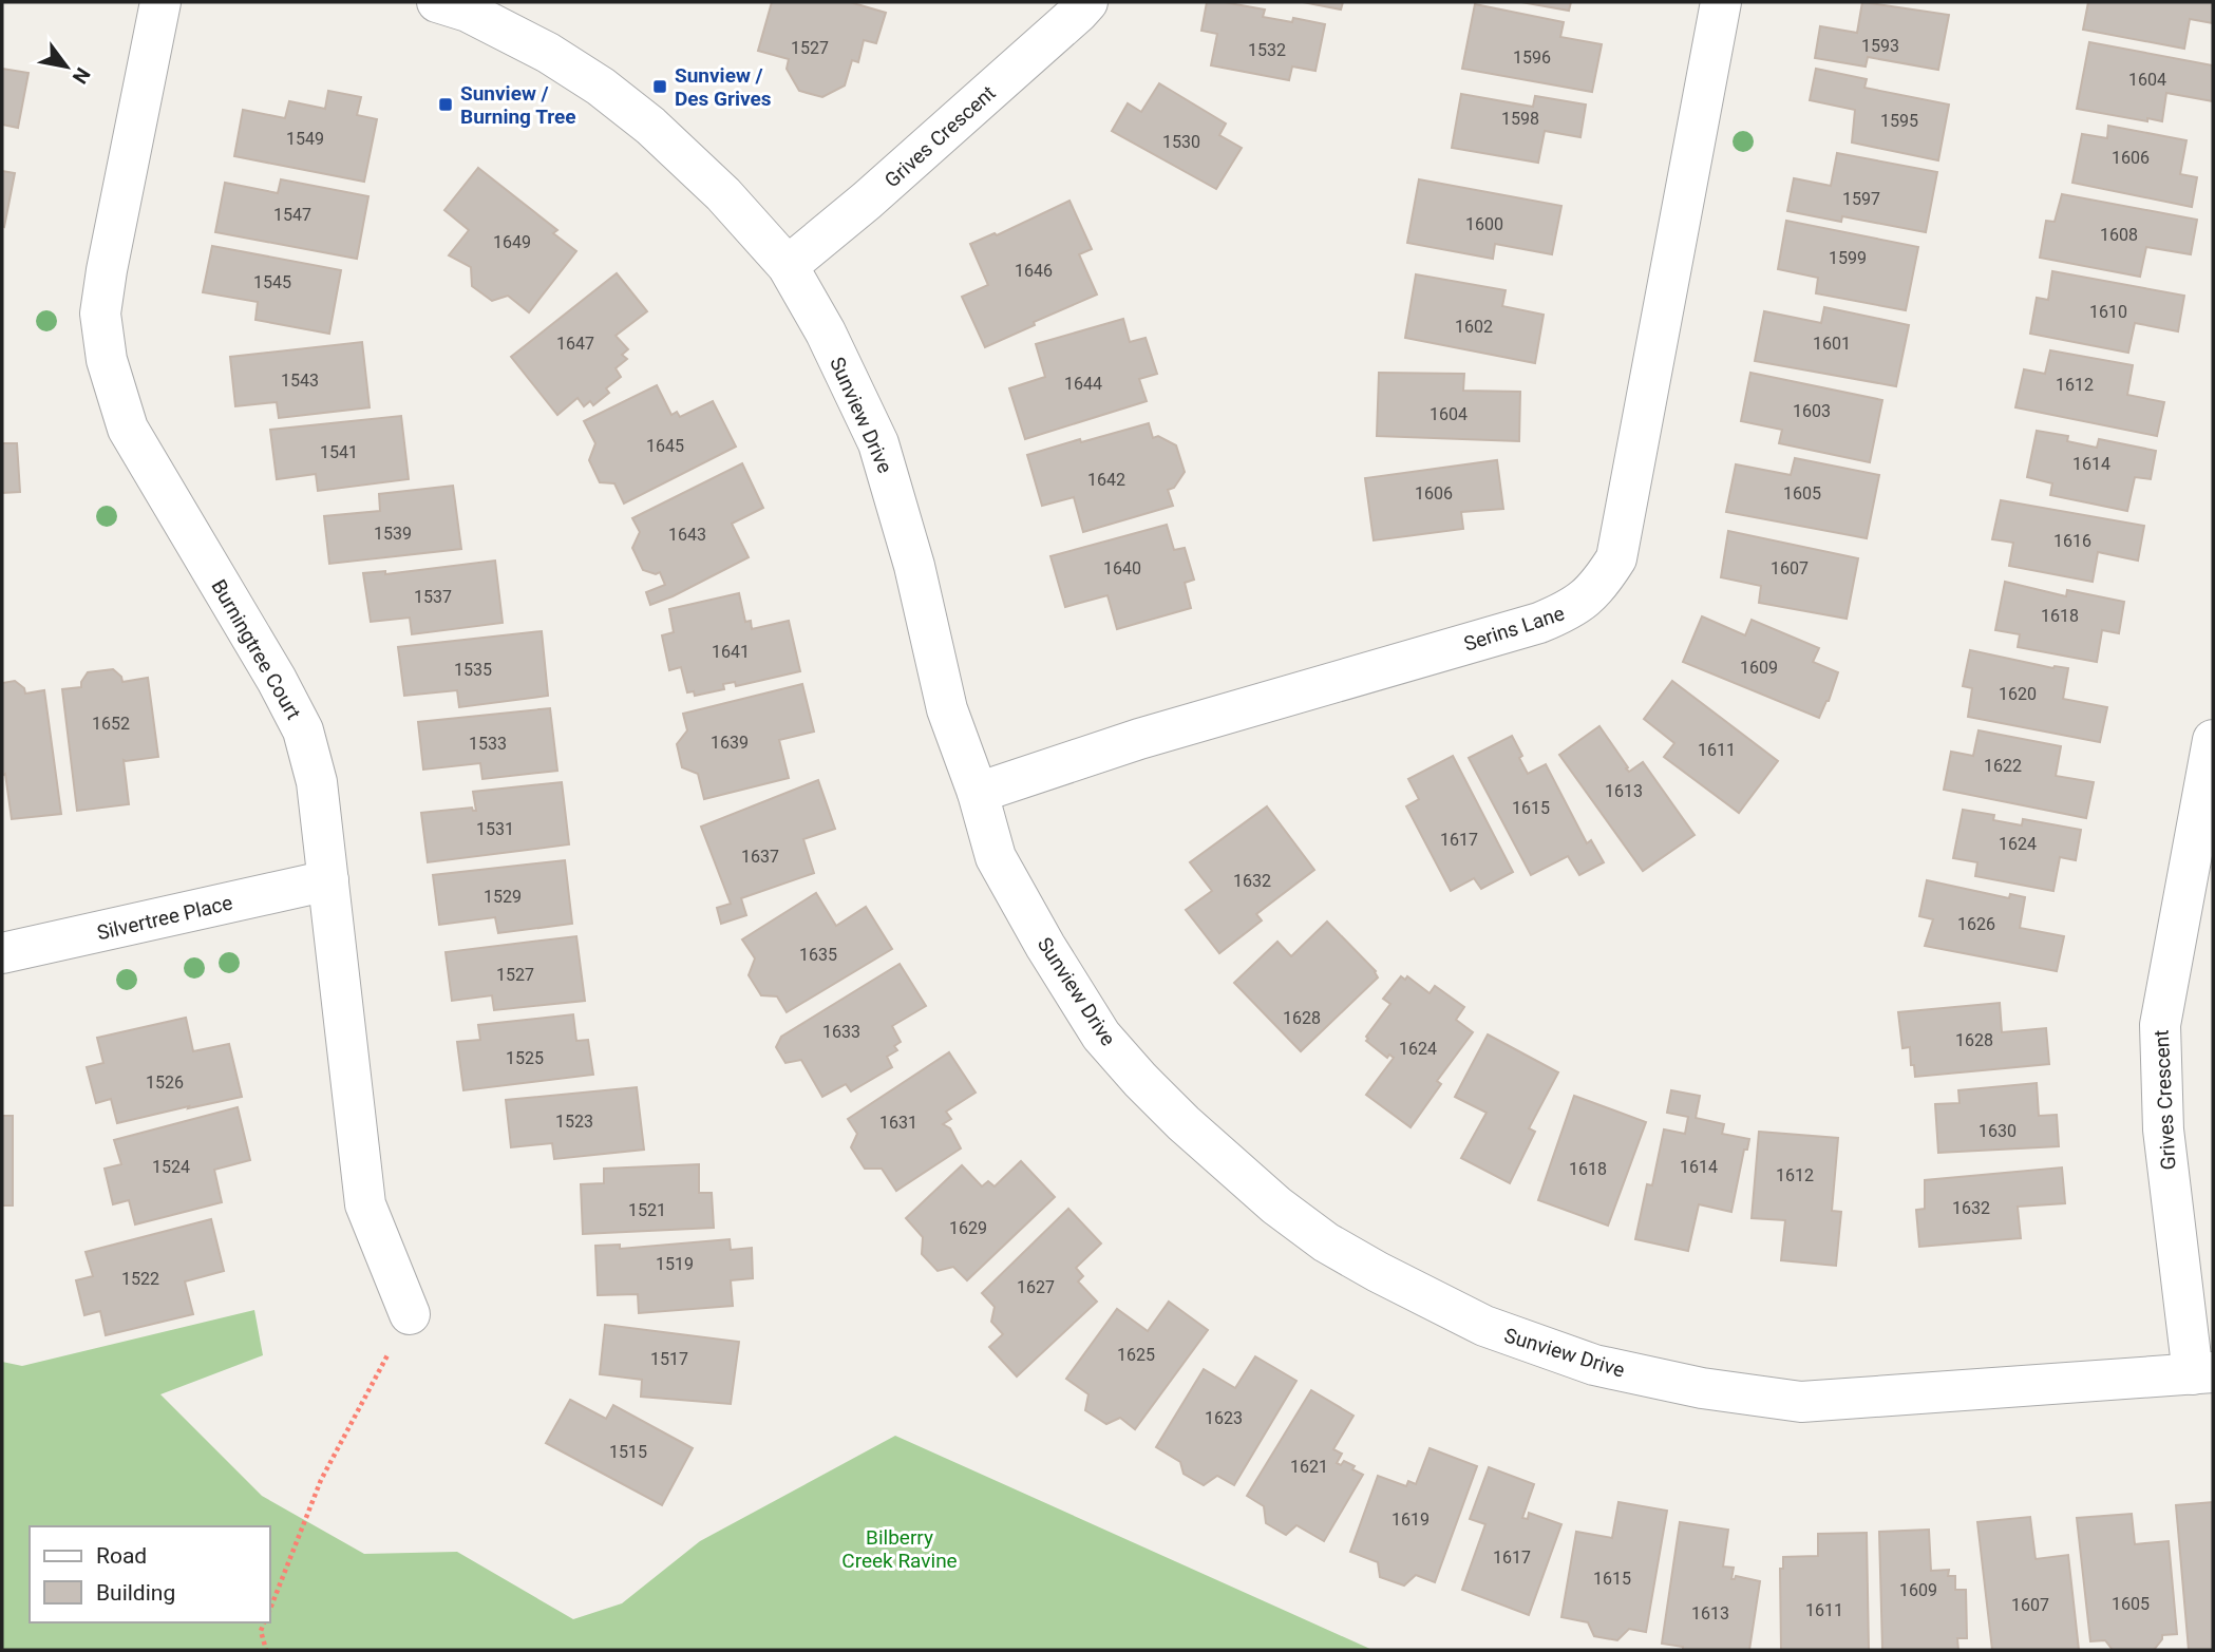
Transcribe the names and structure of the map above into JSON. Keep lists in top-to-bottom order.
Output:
{
  "streets": {
    "street": [
      "Grives Crescent",
      "Sunview Drive",
      "Serins Lane",
      "Burningtree Court",
      "Silvertree Place"
    ]
  },
  "crossings": [
    ["Grives Crescent", "Sunview Drive"],
    ["Sunview Drive", "Serins Lane"],
    ["Burningtree Court", "Silvertree Place"]
  ],
  "parks": ["Bilberry Creek Ravine"],
  "places": {
    "transit": ["Sunview / Des Grives", "Sunview / Burning Tree"]
  },
  "house_numbers": [
    "1593",
    "1527",
    "1532",
    "1596",
    "1604",
    "1598",
    "1595",
    "1549",
    "1530",
    "1606",
    "1597",
    "1547",
    "1600",
    "1608",
    "1649",
    "1599",
    "1646",
    "1545",
    "1610",
    "1602",
    "1647",
    "1601",
    "1543",
    "1644",
    "1612",
    "1603",
    "1604",
    "1645",
    "1541",
    "1614",
    "1642",
    "1606",
    "1605",
    "1539",
    "1643",
    "1616",
    "1640",
    "1607",
    "1537",
    "1618",
    "1641",
    "1609",
    "1535",
    "1620",
    "1652",
    "1639",
    "1533",
    "1611",
    "1622",
    "1613",
    "1615",
    "1531",
    "1617",
    "1624",
    "1637",
    "1632",
    "1529",
    "1626",
    "1635",
    "1527",
    "1628",
    "1633",
    "1628",
    "1624",
    "1525",
    "1526",
    "1523",
    "1631",
    "1630",
    "1524",
    "1614",
    "1618",
    "1612",
    "1632",
    "1521",
    "1629",
    "1519",
    "1522",
    "1627",
    "1625",
    "1517",
    "1623",
    "1515",
    "1621",
    "1619",
    "1617",
    "1615",
    "1609",
    "1605",
    "1607",
    "1611",
    "1613"
  ],
  "legend": ["Road", "Building"],
  "north": "bottom right"
}
